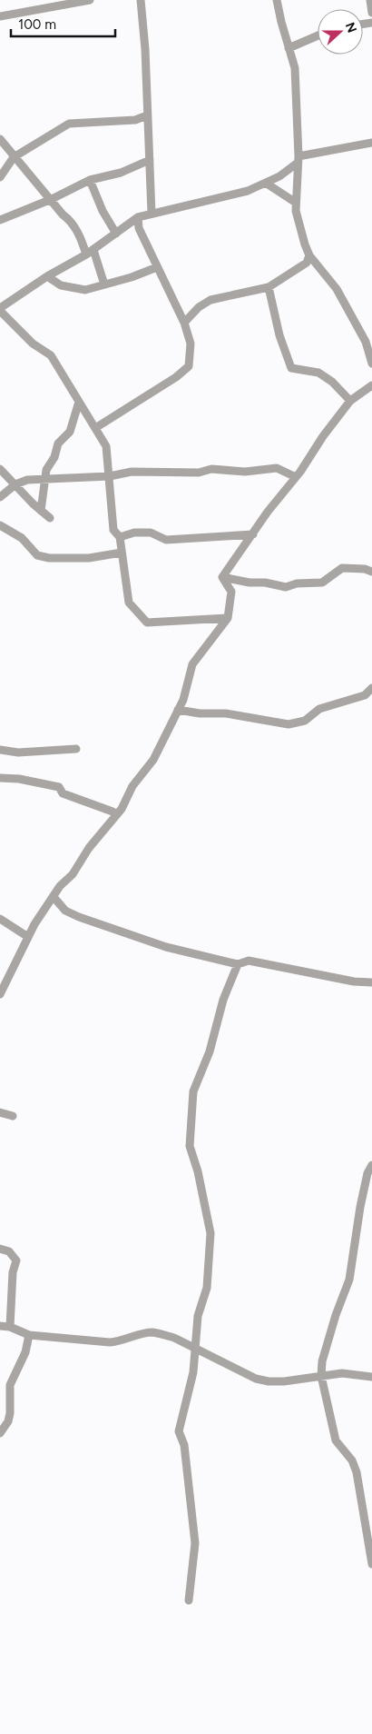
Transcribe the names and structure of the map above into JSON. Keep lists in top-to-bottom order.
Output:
{
  "scale_bar": "100 m",
  "north": "right"
}
